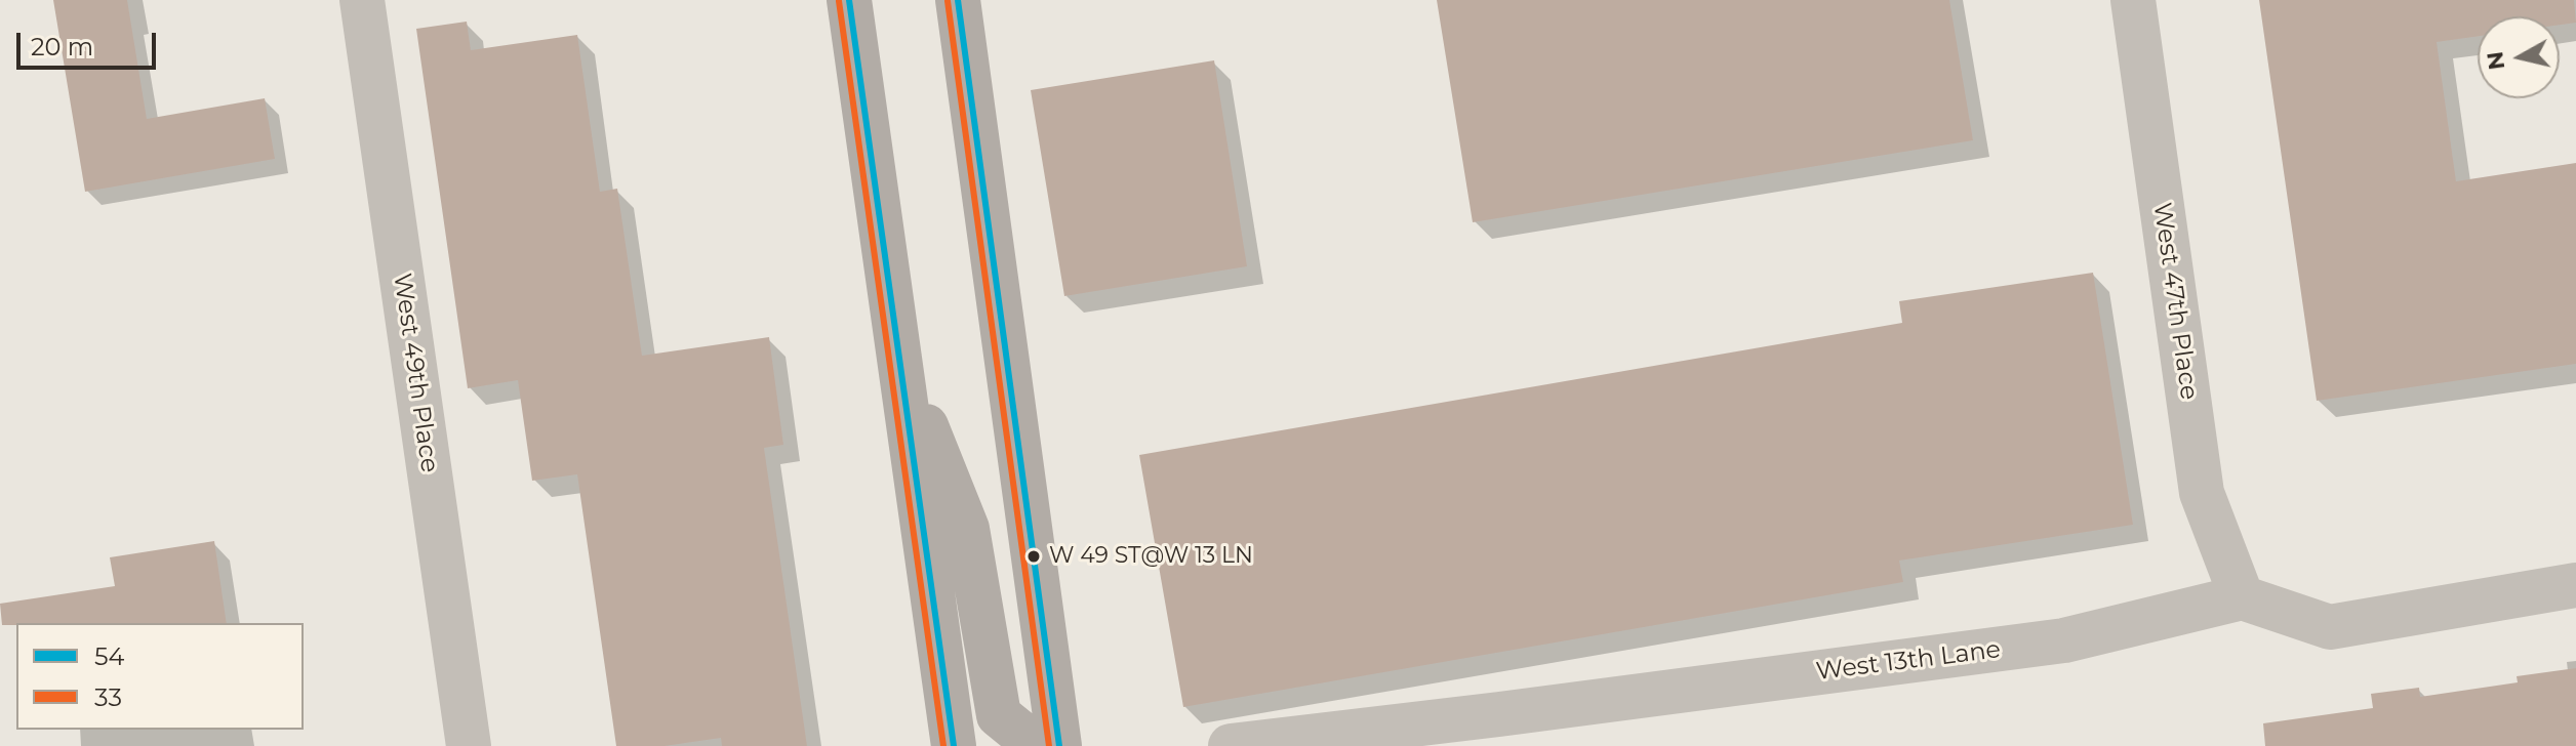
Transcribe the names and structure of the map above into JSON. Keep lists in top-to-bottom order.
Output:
{
  "streets": {
    "street": ["West 47th Place", "West 49th Place", "West 13th Lane"]
  },
  "crossings": [
    ["West 47th Place", "West 13th Lane"]
  ],
  "places": ["W 49 ST@W 13 LN"],
  "lines": ["transit line 54", "transit line 33"],
  "legend": ["54", "33"],
  "scale_bar": "20 m",
  "north": "left"
}
